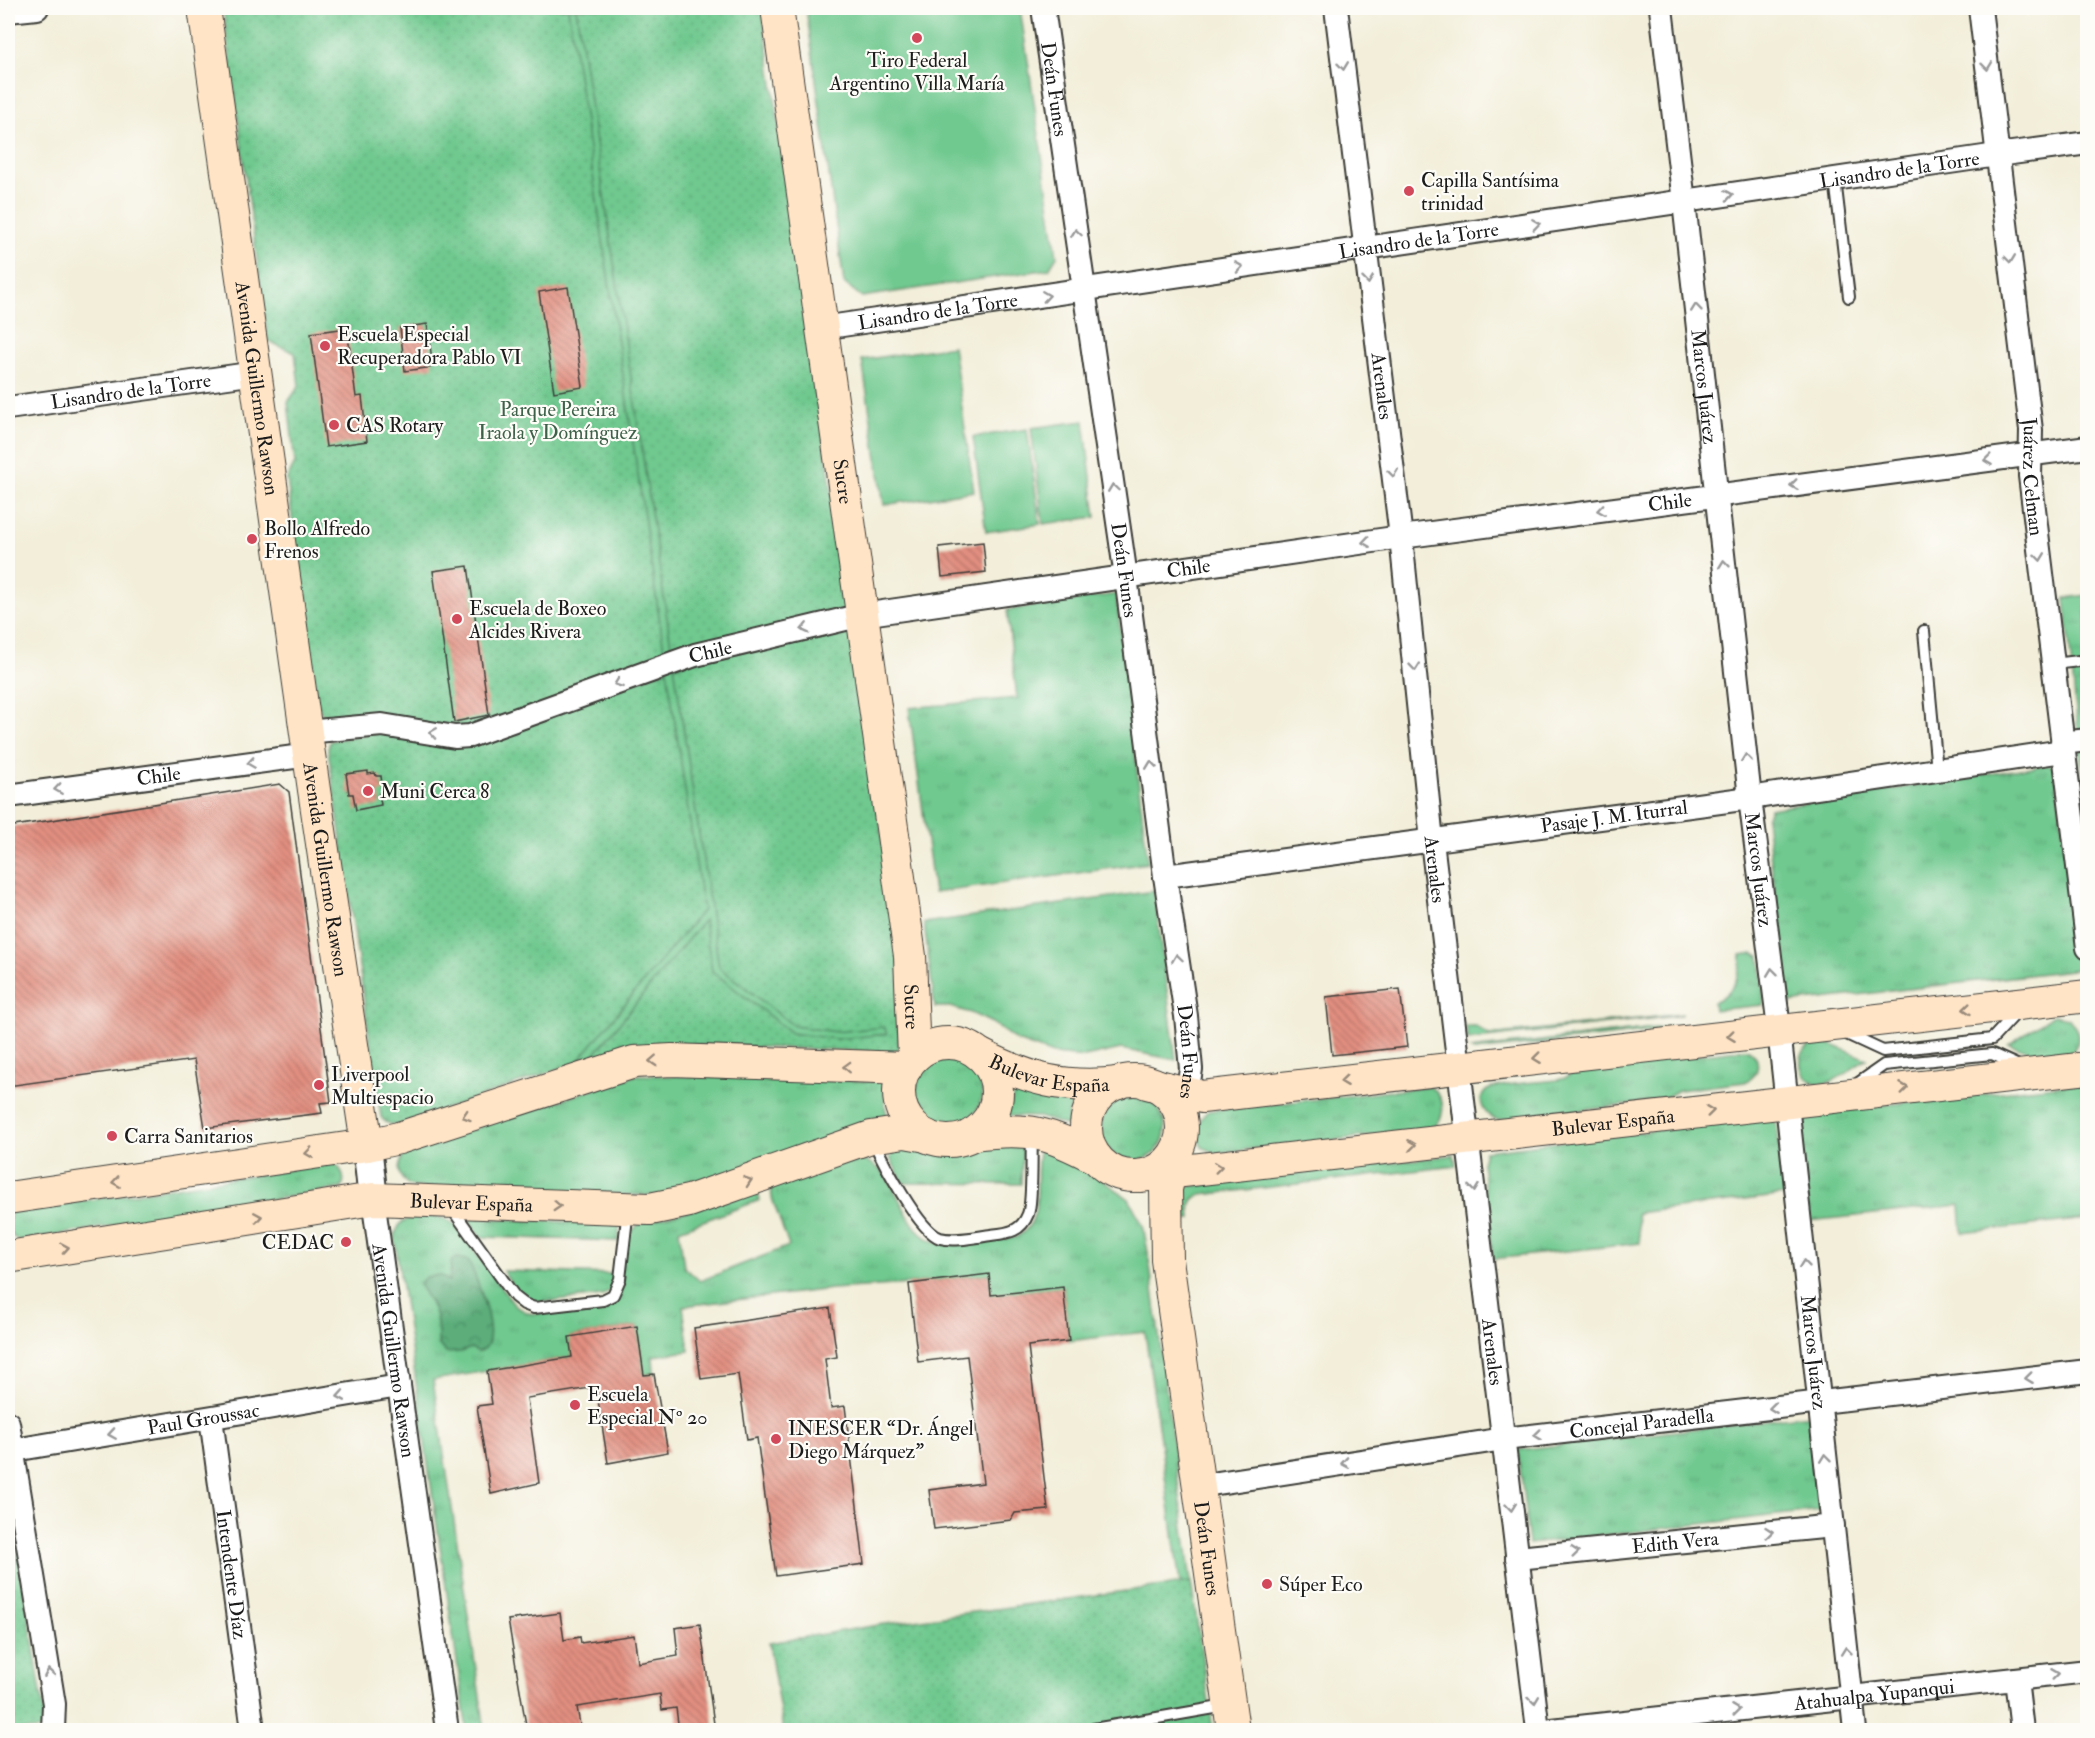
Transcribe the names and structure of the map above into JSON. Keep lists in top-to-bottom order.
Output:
{
  "streets": {
    "main road": [
      "Deán Funes",
      "Avenida Guillermo Rawson",
      "Sucre",
      "Bulevar España"
    ],
    "street": [
      "Lisandro de la Torre",
      "Arenales",
      "Marcos Juárez",
      "Juárez Celman",
      "Chile",
      "Pasaje J. M. Iturral",
      "Paul Groussac",
      "Concejal Paradella",
      "Edith Vera",
      "Intendente Díaz",
      "Atahualpa Yupanqui"
    ]
  },
  "crossings": [
    ["Deán Funes", "Lisandro de la Torre"],
    ["Deán Funes", "Chile"],
    ["Deán Funes", "Pasaje J. M. Iturral"],
    ["Deán Funes", "Bulevar España"],
    ["Deán Funes", "Concejal Paradella"],
    ["Lisandro de la Torre", "Arenales"],
    ["Lisandro de la Torre", "Marcos Juárez"],
    ["Lisandro de la Torre", "Avenida Guillermo Rawson"],
    ["Lisandro de la Torre", "Juárez Celman"],
    ["Lisandro de la Torre", "Sucre"],
    ["Arenales", "Chile"],
    ["Arenales", "Pasaje J. M. Iturral"],
    ["Arenales", "Bulevar España"],
    ["Arenales", "Concejal Paradella"],
    ["Arenales", "Edith Vera"],
    ["Marcos Juárez", "Chile"],
    ["Marcos Juárez", "Pasaje J. M. Iturral"],
    ["Marcos Juárez", "Bulevar España"],
    ["Marcos Juárez", "Concejal Paradella"],
    ["Marcos Juárez", "Edith Vera"],
    ["Marcos Juárez", "Atahualpa Yupanqui"],
    ["Avenida Guillermo Rawson", "Chile"],
    ["Avenida Guillermo Rawson", "Bulevar España"],
    ["Avenida Guillermo Rawson", "Paul Groussac"],
    ["Juárez Celman", "Chile"],
    ["Juárez Celman", "Pasaje J. M. Iturral"],
    ["Sucre", "Chile"],
    ["Sucre", "Bulevar España"],
    ["Paul Groussac", "Intendente Díaz"]
  ],
  "one_way": [
    "Deán Funes",
    "Lisandro de la Torre",
    "Arenales",
    "Marcos Juárez",
    "Juárez Celman",
    "Chile",
    "Paul Groussac",
    "Concejal Paradella",
    "Edith Vera",
    "Atahualpa Yupanqui"
  ],
  "parks": ["Parque Pereira Iraola y Domínguez"],
  "places": [
    "Tiro Federal Argentino Villa María",
    "Capilla Santísima trinidad",
    "Escuela Especial Recuperadora Pablo VI",
    "CAS Rotary",
    "Bollo Alfredo Frenos",
    "Escuela de Boxeo Alcides Rivera",
    "Muni Cerca 8",
    "Liverpool Multiespacio",
    "Carra Sanitarios",
    "CEDAC",
    "Escuela Especial Nº 20",
    "INESCER “Dr. Ángel Diego Márquez”",
    "Súper Eco"
  ]
}
